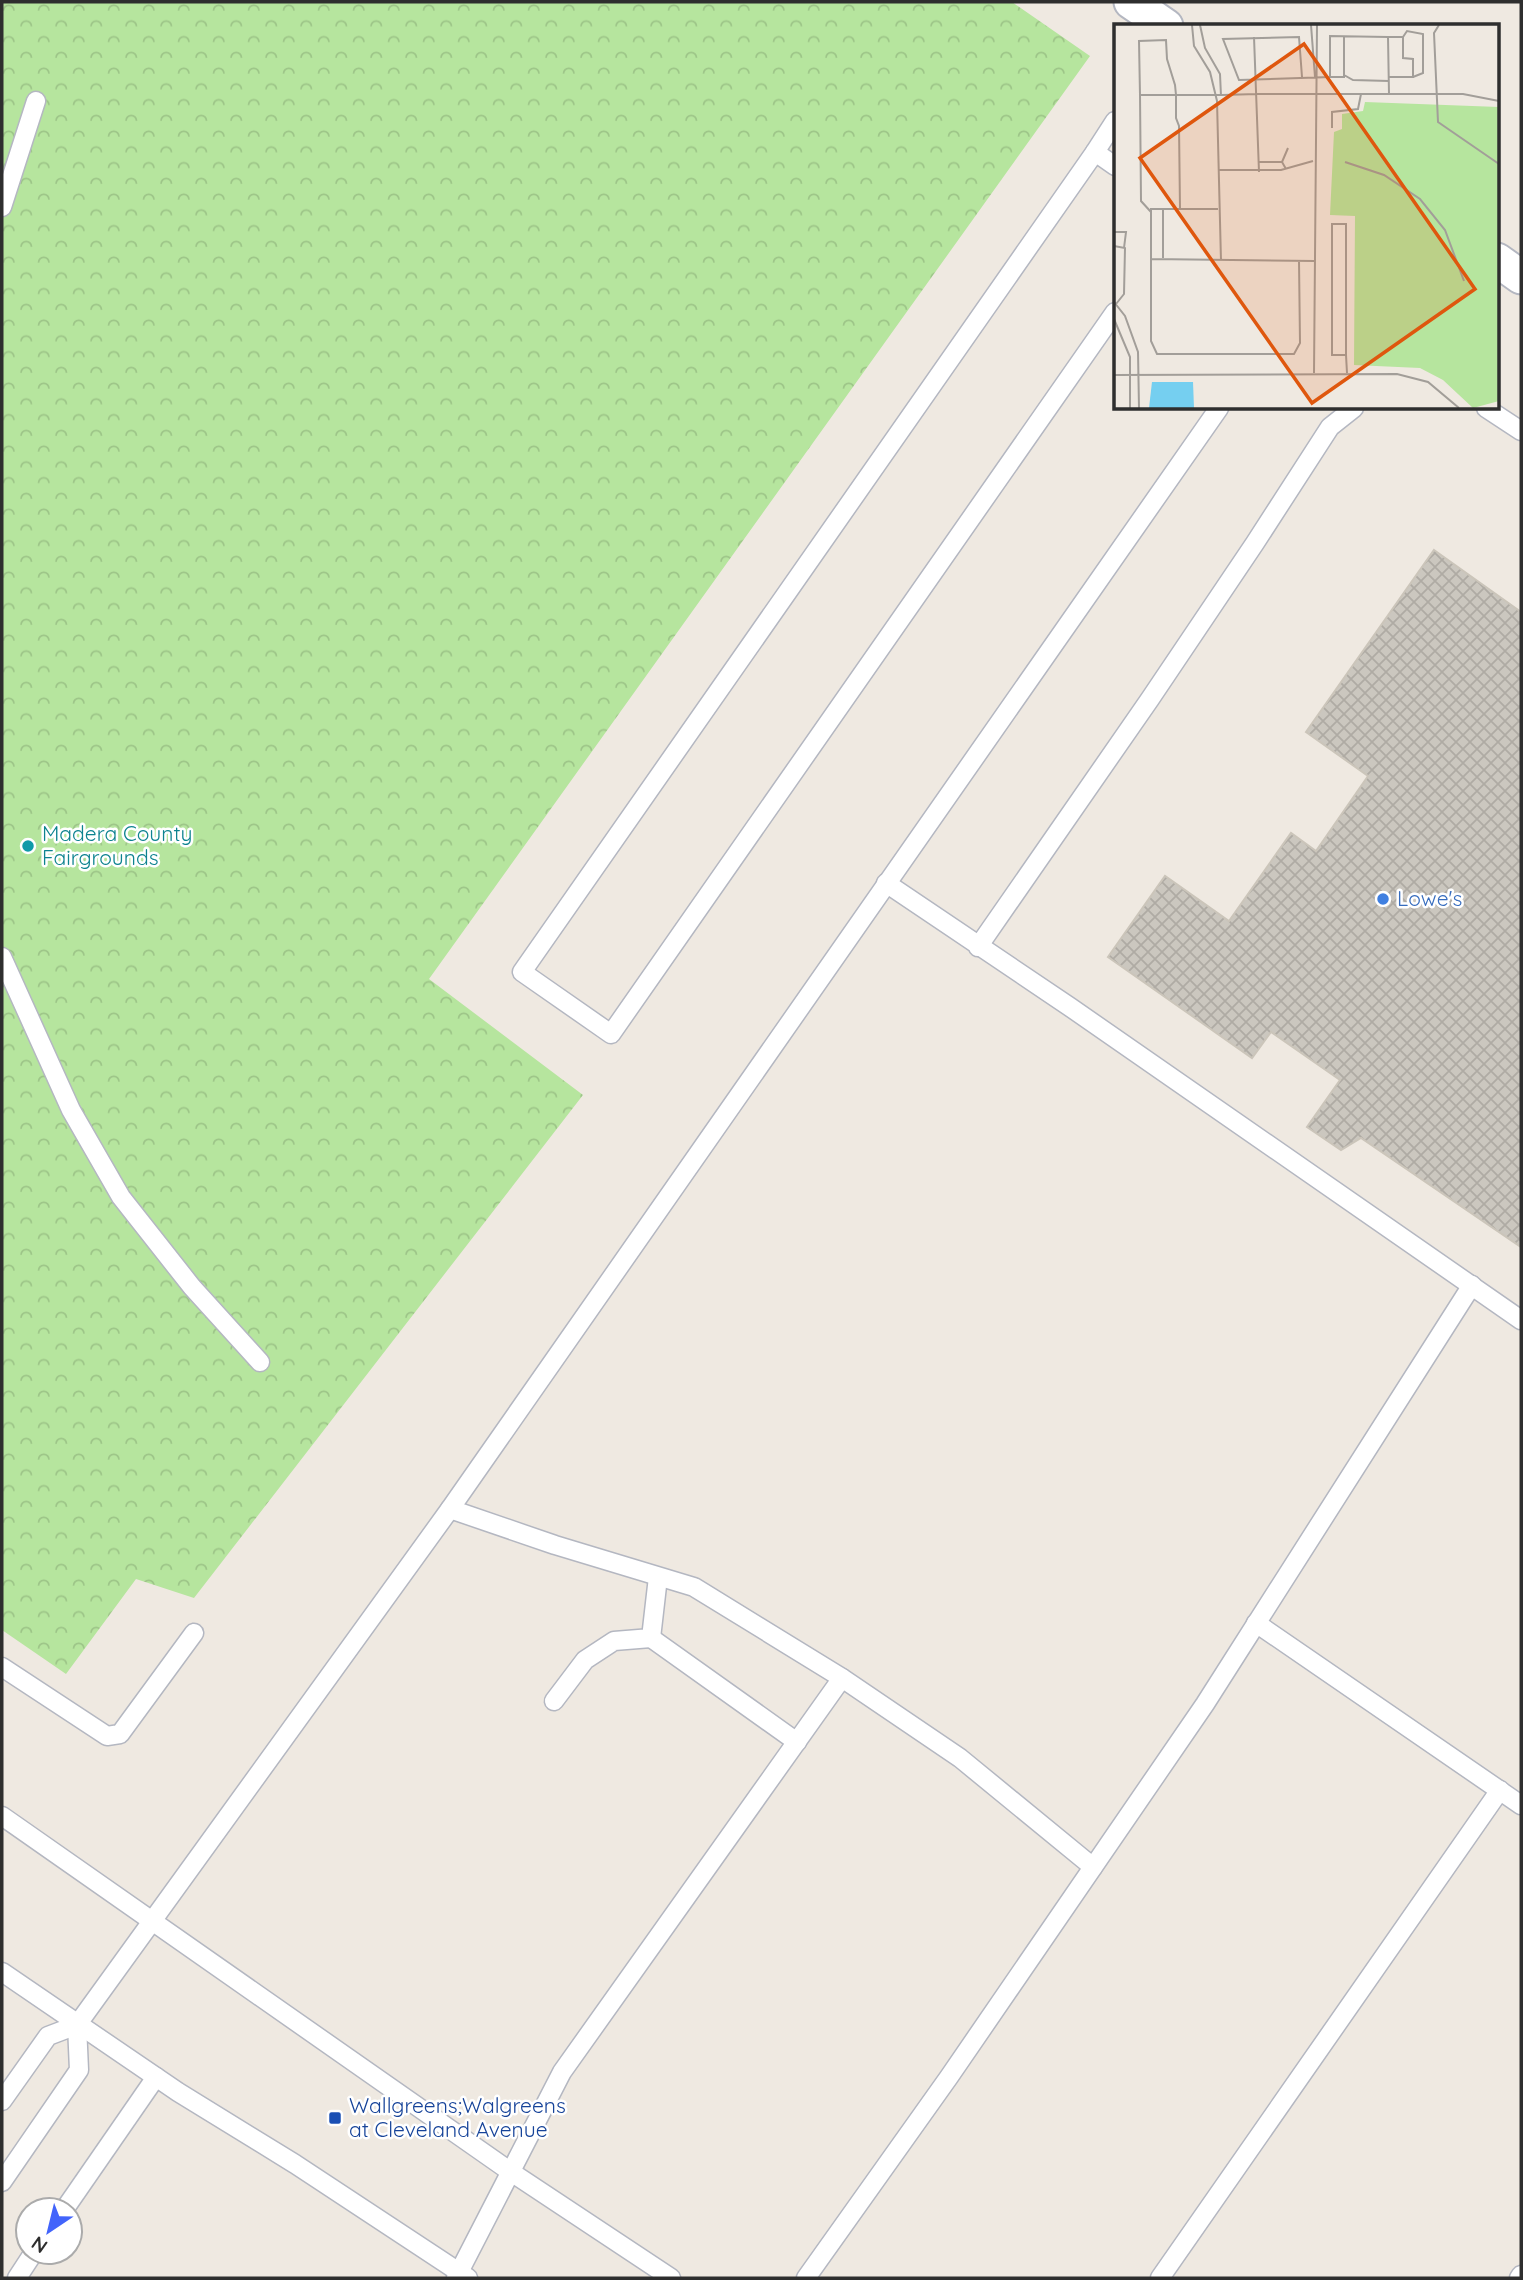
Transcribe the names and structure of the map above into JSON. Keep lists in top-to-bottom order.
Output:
{
  "places": {
    "other": ["Madera County Fairgrounds", "Lowe's"],
    "transit": ["Wallgreens;Walgreens at Cleveland Avenue"]
  },
  "north": "bottom left"
}
